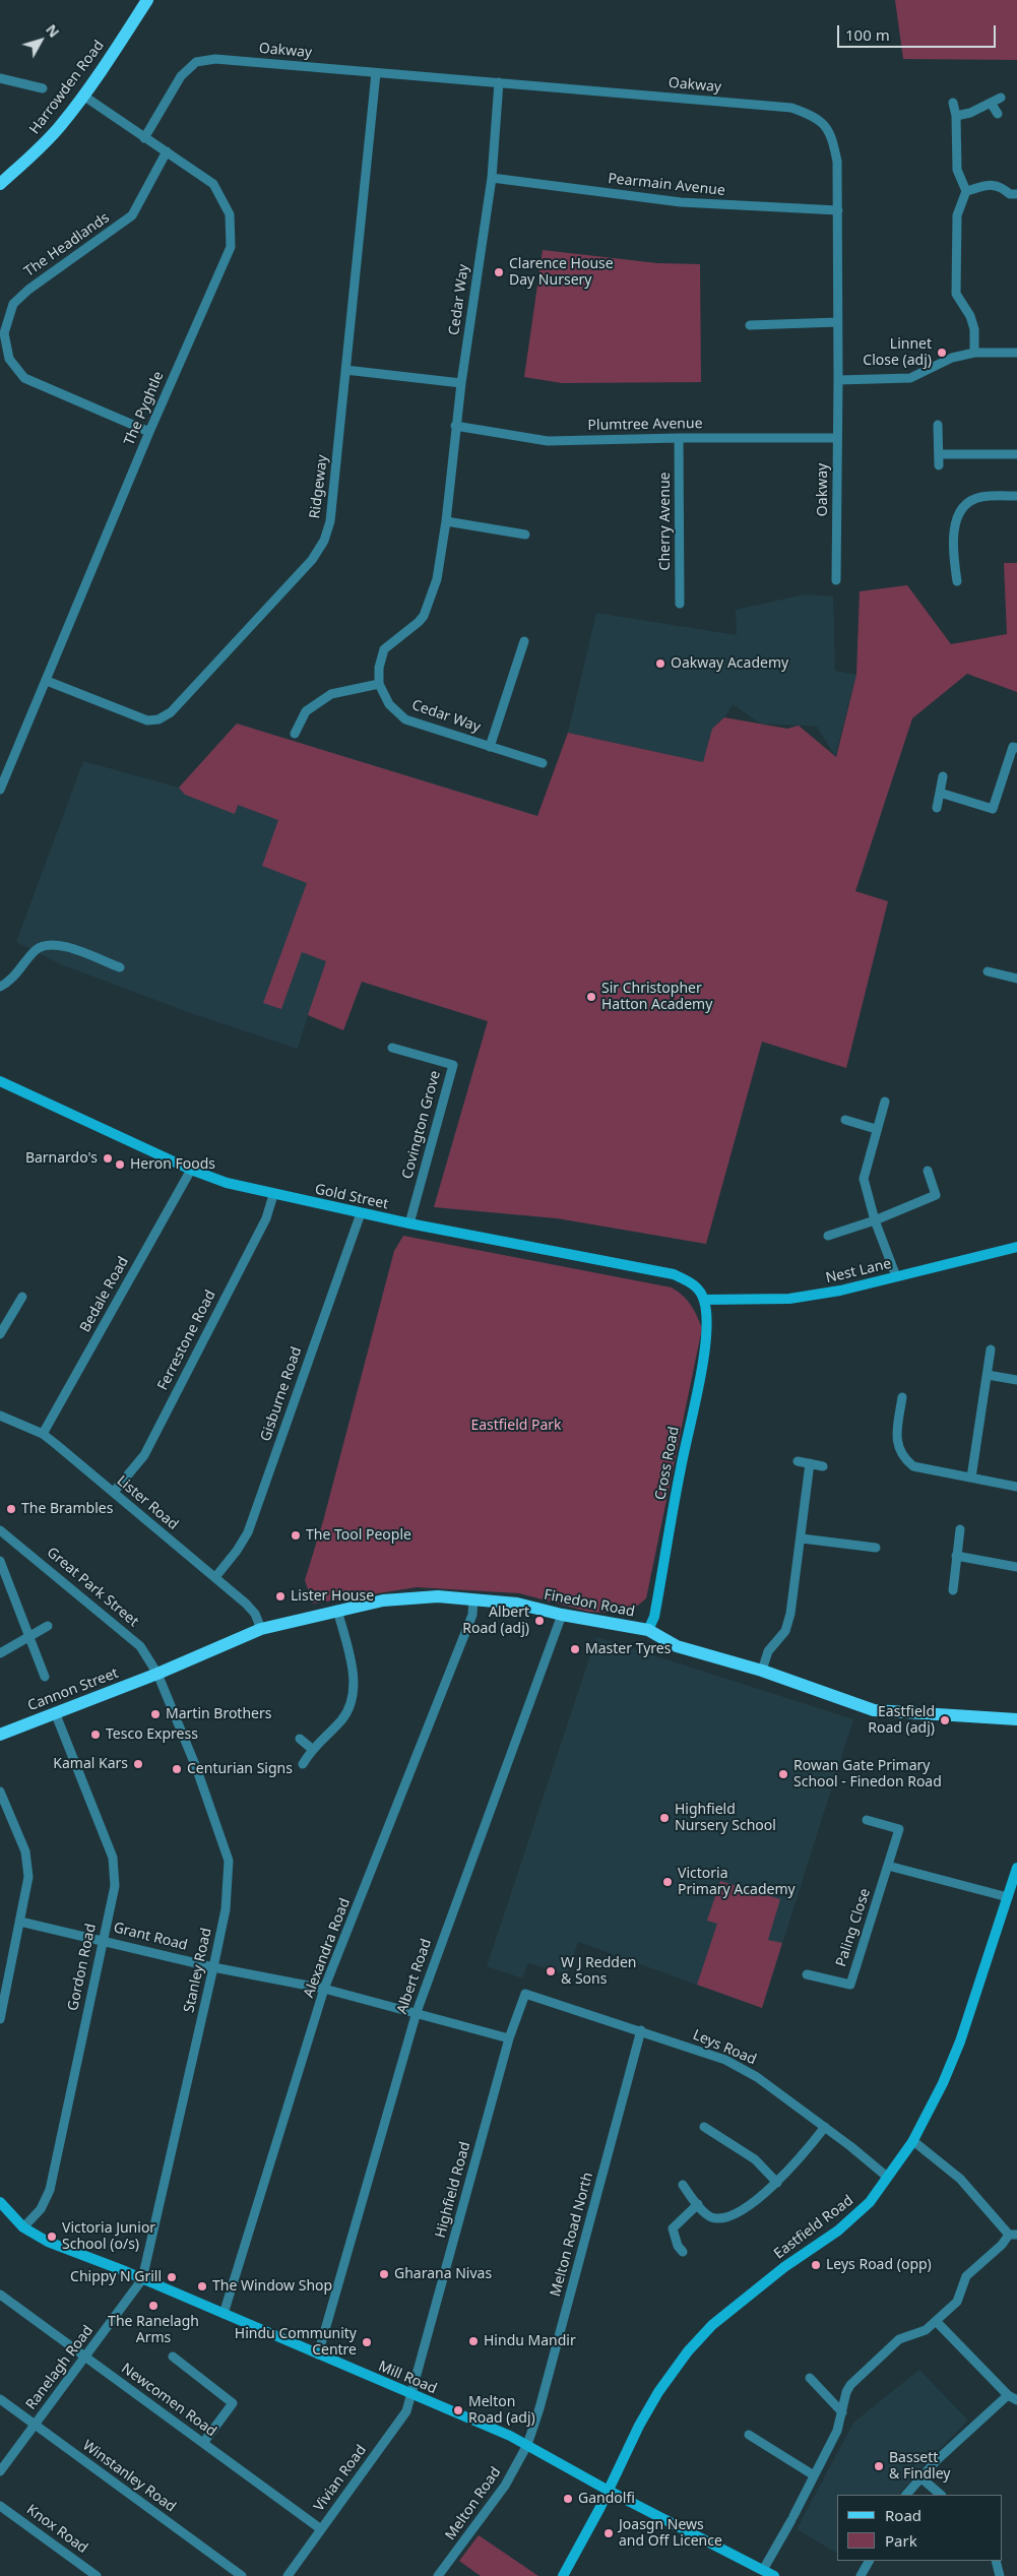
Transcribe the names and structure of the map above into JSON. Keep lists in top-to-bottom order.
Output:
{
  "streets": {
    "main road": ["Harrowden Road", "Finedon Road", "Cannon Street"],
    "street": [
      "Oakway",
      "Pearmain Avenue",
      "The Headlands",
      "Cedar Way",
      "The Pyghtle",
      "Plumtree Avenue",
      "Ridgeway",
      "Cherry Avenue",
      "Covington Grove",
      "Gold Street",
      "Nest Lane",
      "Bedale Road",
      "Ferrestone Road",
      "Gisburne Road",
      "Cross Road",
      "Lister Road",
      "Great Park Street",
      "Paling Close",
      "Grant Road",
      "Alexandra Road",
      "Gordon Road",
      "Stanley Road",
      "Albert Road",
      "Leys Road",
      "Highfield Road",
      "Eastfield Road",
      "Melton Road North",
      "Ranelagh Road",
      "Mill Road",
      "Newcomen Road",
      "Winstanley Road",
      "Vivian Road",
      "Melton Road",
      "Knox Road"
    ]
  },
  "crossings": [
    ["Oakway", "Pearmain Avenue"],
    ["Oakway", "Cedar Way"],
    ["Oakway", "The Pyghtle"],
    ["Oakway", "Plumtree Avenue"],
    ["Oakway", "Ridgeway"],
    ["Harrowden Road", "The Pyghtle"],
    ["Pearmain Avenue", "Cedar Way"],
    ["The Headlands", "The Pyghtle"],
    ["Cedar Way", "Plumtree Avenue"],
    ["The Pyghtle", "Ridgeway"],
    ["Plumtree Avenue", "Cherry Avenue"],
    ["Covington Grove", "Gold Street"],
    ["Gold Street", "Nest Lane"],
    ["Gold Street", "Bedale Road"],
    ["Gold Street", "Ferrestone Road"],
    ["Gold Street", "Gisburne Road"],
    ["Gold Street", "Cross Road"],
    ["Nest Lane", "Cross Road"],
    ["Bedale Road", "Lister Road"],
    ["Ferrestone Road", "Lister Road"],
    ["Gisburne Road", "Lister Road"],
    ["Cross Road", "Finedon Road"],
    ["Lister Road", "Finedon Road"],
    ["Great Park Street", "Finedon Road"],
    ["Great Park Street", "Cannon Street"],
    ["Great Park Street", "Stanley Road"],
    ["Finedon Road", "Cannon Street"],
    ["Finedon Road", "Alexandra Road"],
    ["Finedon Road", "Stanley Road"],
    ["Finedon Road", "Albert Road"],
    ["Cannon Street", "Gordon Road"],
    ["Cannon Street", "Stanley Road"],
    ["Grant Road", "Alexandra Road"],
    ["Grant Road", "Gordon Road"],
    ["Grant Road", "Stanley Road"],
    ["Grant Road", "Albert Road"],
    ["Grant Road", "Highfield Road"],
    ["Alexandra Road", "Mill Road"],
    ["Gordon Road", "Mill Road"],
    ["Stanley Road", "Ranelagh Road"],
    ["Stanley Road", "Mill Road"],
    ["Albert Road", "Mill Road"],
    ["Leys Road", "Highfield Road"],
    ["Leys Road", "Eastfield Road"],
    ["Leys Road", "Melton Road North"],
    ["Highfield Road", "Mill Road"],
    ["Highfield Road", "Vivian Road"],
    ["Eastfield Road", "Mill Road"],
    ["Melton Road North", "Mill Road"],
    ["Melton Road North", "Melton Road"],
    ["Ranelagh Road", "Mill Road"],
    ["Ranelagh Road", "Newcomen Road"],
    ["Ranelagh Road", "Winstanley Road"],
    ["Mill Road", "Vivian Road"],
    ["Mill Road", "Melton Road"],
    ["Newcomen Road", "Vivian Road"]
  ],
  "parks": ["Eastfield Park"],
  "places": [
    "Clarence House Day Nursery",
    "Linnet Close (adj)",
    "Oakway Academy",
    "Sir Christopher Hatton Academy",
    "Barnardo's",
    "Heron Foods",
    "The Brambles",
    "The Tool People",
    "Lister House",
    "Albert Road (adj)",
    "Master Tyres",
    "Martin Brothers",
    "Eastfield Road (adj)",
    "Tesco Express",
    "Kamal Kars",
    "Centurian Signs",
    "Rowan Gate Primary School - Finedon Road",
    "Highfield Nursery School",
    "Victoria Primary Academy",
    "W J Redden & Sons",
    "Victoria Junior School (o/s)",
    "Leys Road (opp)",
    "Gharana Nivas",
    "Chippy N Grill",
    "The Window Shop",
    "The Ranelagh Arms",
    "Hindu Mandir",
    "Hindu Community Centre",
    "Melton Road (adj)",
    "Bassett & Findley",
    "Gandolfi",
    "Joasgn News and Off Licence"
  ],
  "legend": ["Road", "Park"],
  "scale_bar": "100 m",
  "north": "top right"
}
